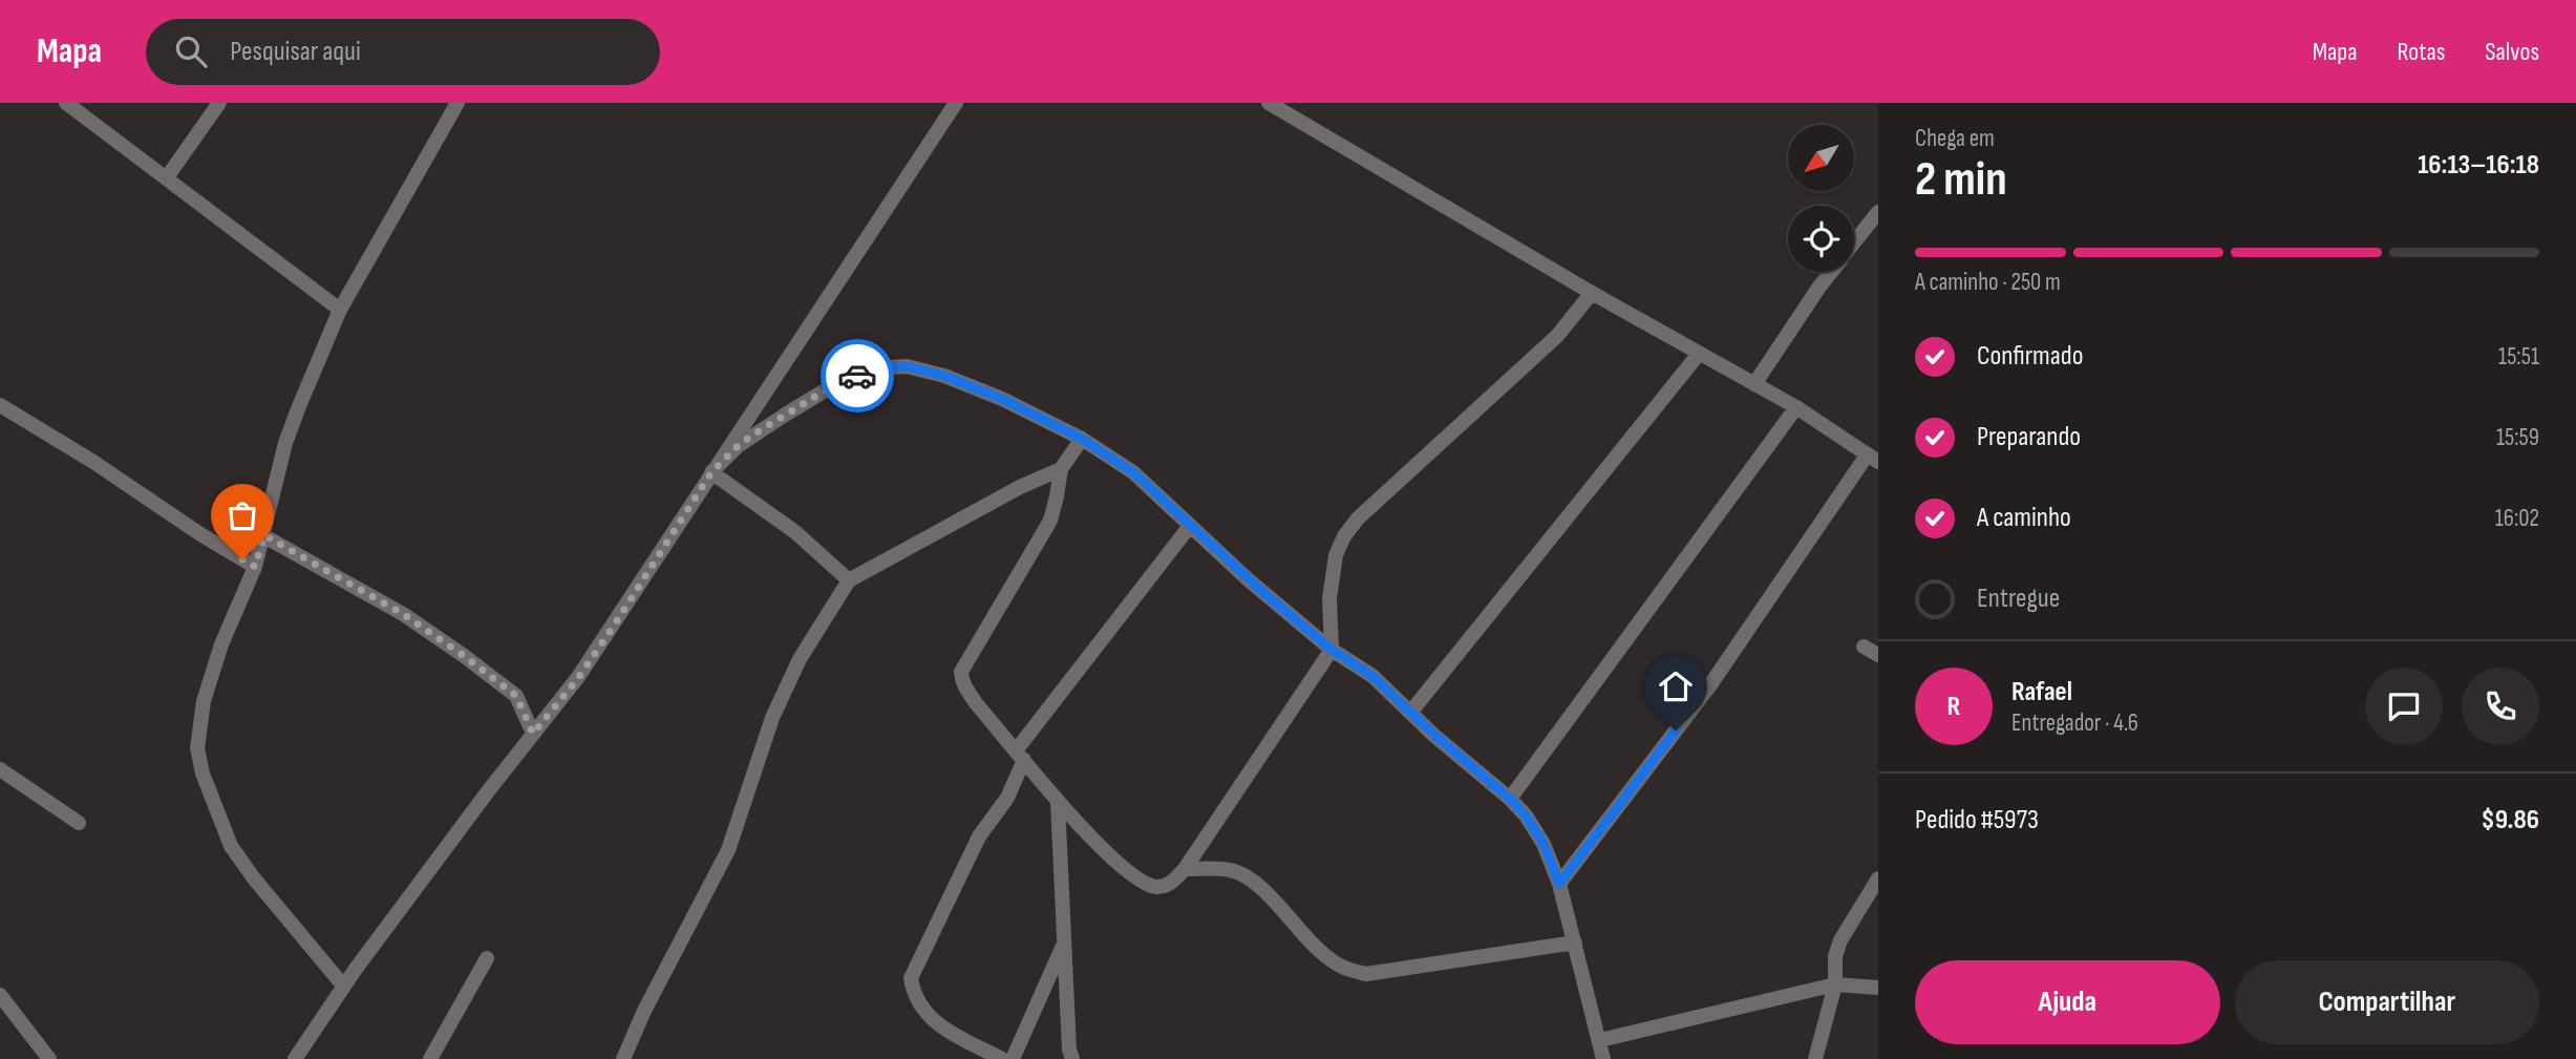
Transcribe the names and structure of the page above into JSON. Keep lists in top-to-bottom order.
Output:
{
  "north": "bottom left",
  "page": {
    "header": "Mapa",
    "search": "Pesquisar aqui",
    "nav": ["Mapa", "Rotas", "Salvos"],
    "heading": ["2 min", "Chega em", "16:13–16:18"],
    "panel": [
      "Rafael",
      "Entregador · 4.6",
      "Pedido #5973",
      "$9.86"
    ],
    "bar": "A caminho · 250 m",
    "list": [
      ["Confirmado", "15:51"],
      ["Preparando", "15:59"],
      ["A caminho", "16:02"],
      "Entregue"
    ],
    "round": "R",
    "buttons": ["Ajuda", "Compartilhar"]
  }
}
